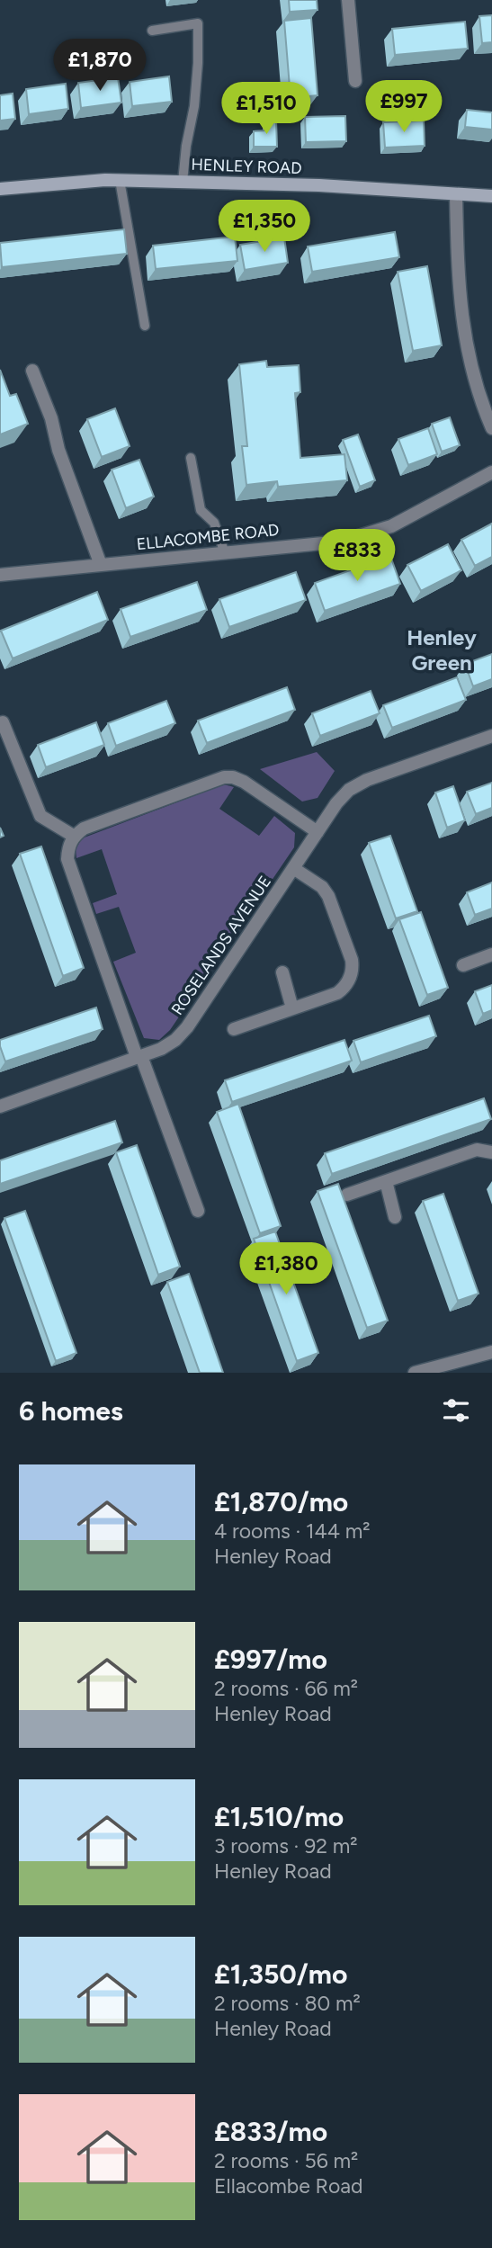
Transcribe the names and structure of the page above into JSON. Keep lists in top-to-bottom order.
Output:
{
  "streets": {
    "main road": ["HENLEY ROAD"],
    "street": ["ELLACOMBE ROAD", "ROSELANDS AVENUE"]
  },
  "districts": ["Henley Green"],
  "page": {
    "price": [
      "£1,870",
      "£997",
      "£1,510",
      "£1,350",
      "£833",
      "£1,380"
    ],
    "heading": "6 homes",
    "list": [
      {
        "name": "£1,870/mo",
        "note": "4 rooms · 144 m² · Henley Road"
      },
      {
        "name": "£997/mo",
        "note": "2 rooms · 66 m² · Henley Road"
      },
      {
        "name": "£1,510/mo",
        "note": "3 rooms · 92 m² · Henley Road"
      },
      {
        "name": "£1,350/mo",
        "note": "2 rooms · 80 m² · Henley Road"
      },
      {
        "name": "£833/mo",
        "note": "2 rooms · 56 m² · Ellacombe Road"
      }
    ]
  }
}
